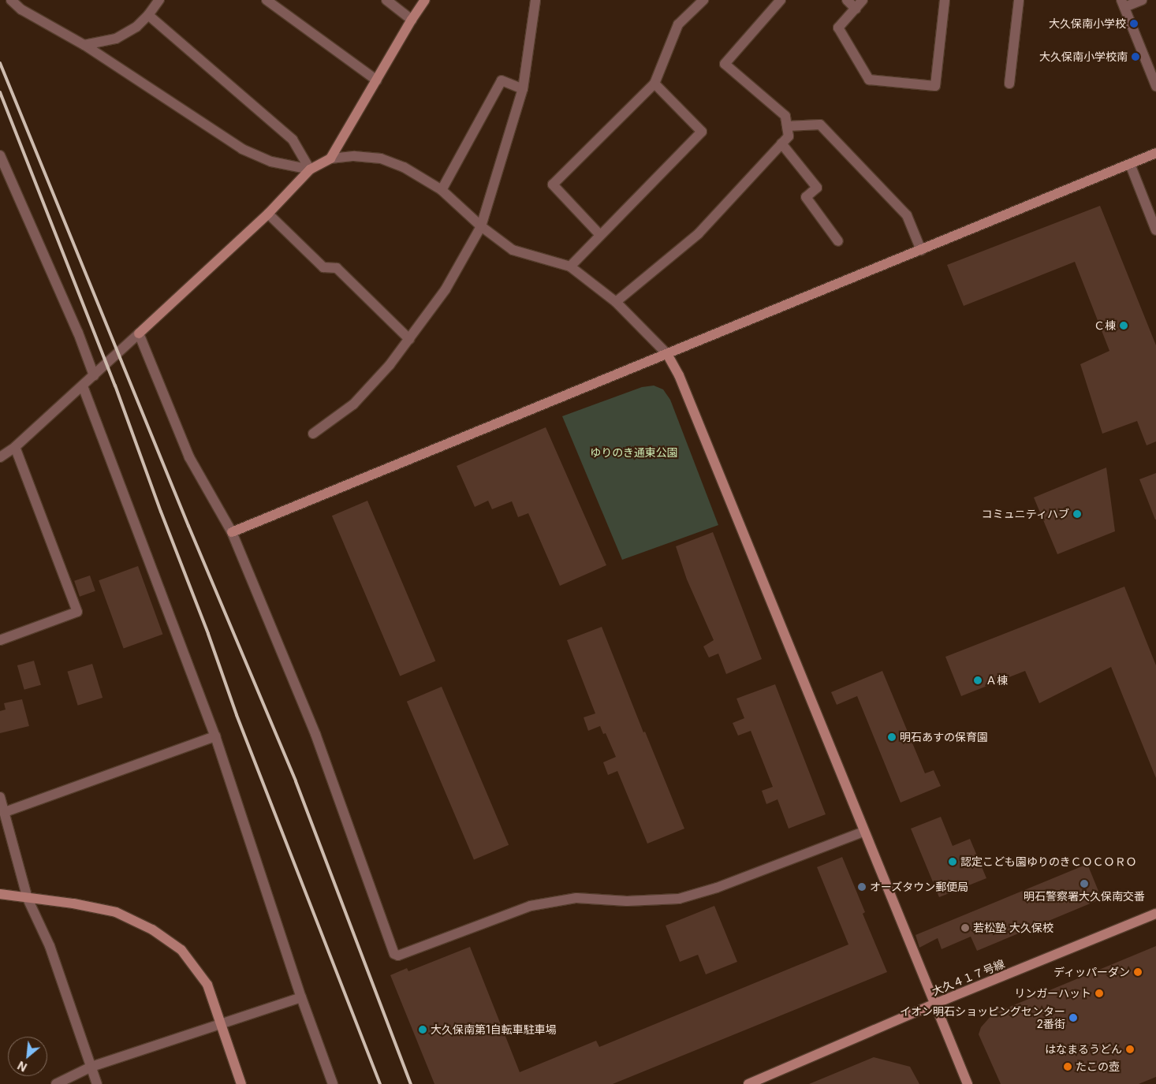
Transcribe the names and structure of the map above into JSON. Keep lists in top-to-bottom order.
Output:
{
  "streets": {
    "street": ["大久４１７号線"]
  },
  "parks": ["ゆりのき通東公園"],
  "places": [
    "大久保南小学校",
    "大久保南小学校南",
    "Ｃ棟",
    "コミュニティハブ",
    "Ａ棟",
    "明石あすの保育園",
    "認定こども園ゆりのきＣＯＣＯＲＯ",
    "明石警察署大久保南交番",
    "オーズタウン郵便局",
    "若松塾 大久保校",
    "ディッパーダン",
    "リンガーハット",
    "イオン明石ショッピングセンター 2番街",
    "大久保南第1自転車駐車場",
    "はなまるうどん",
    "たこの壺"
  ],
  "north": "bottom left"
}
